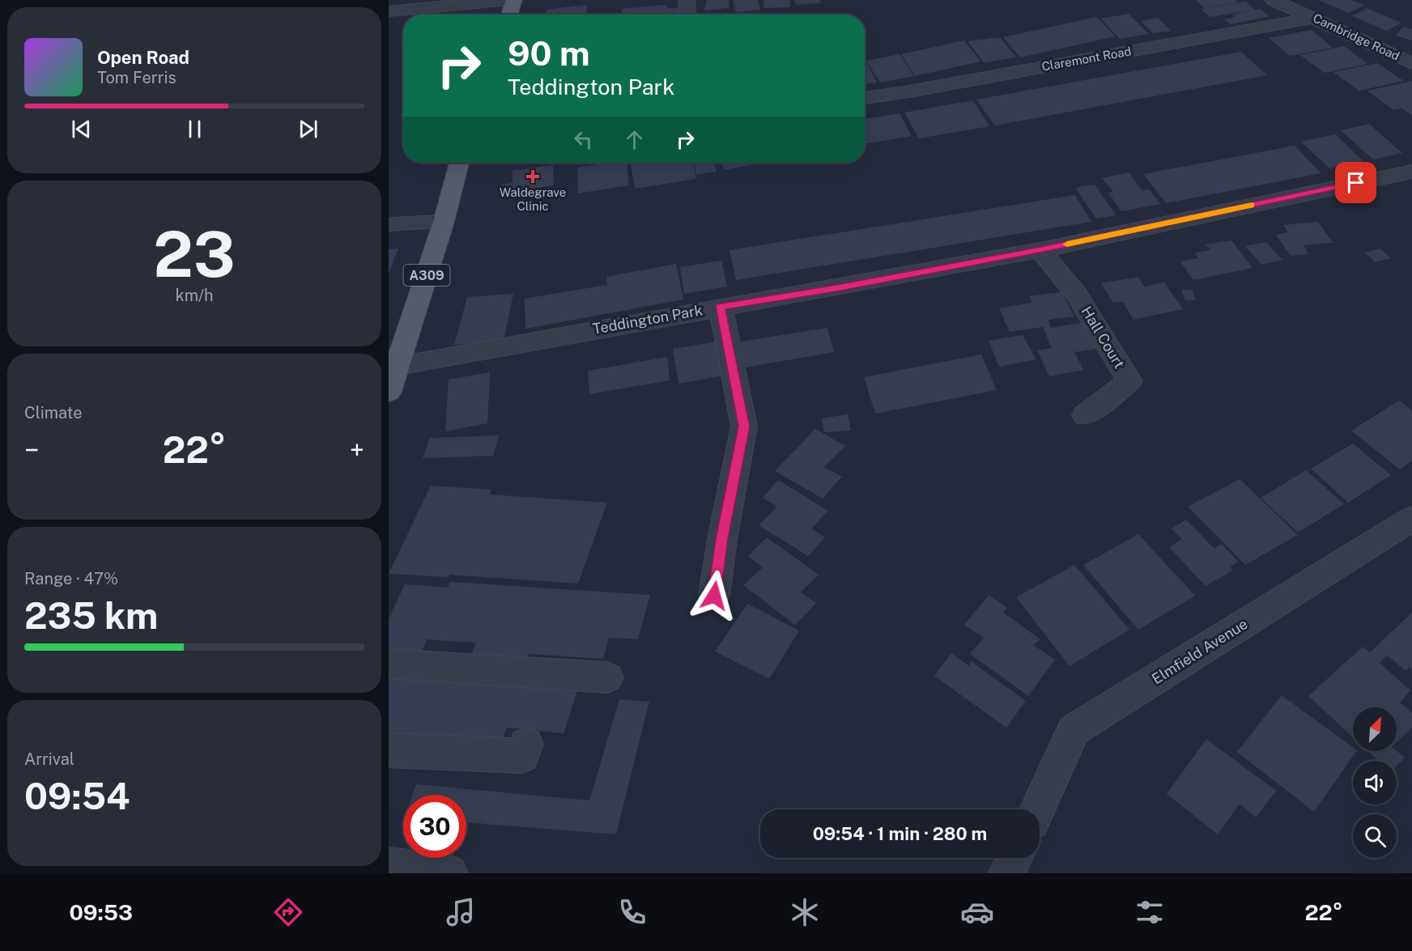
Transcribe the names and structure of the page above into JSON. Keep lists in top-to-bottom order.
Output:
{
  "streets": {
    "main road": ["A309"],
    "street": [
      "Cambridge Road",
      "Claremont Road",
      "Teddington Park",
      "Hall Court",
      "Elmfield Avenue"
    ]
  },
  "crossings": [
    ["Cambridge Road", "Claremont Road"],
    ["A309", "Teddington Park"],
    ["Teddington Park", "Hall Court"]
  ],
  "places": {
    "health": ["Waldegrave Clinic"]
  },
  "north": "top right",
  "page": {
    "turn": ["90 m", "Teddington Park"],
    "song": ["Open Road", "Tom Ferris"],
    "tile": [
      ["23", "km/h"],
      "Climate",
      ["Range · 47%", "235 km"],
      ["Arrival", "09:54"]
    ],
    "heat": ["−", "22°", "+"],
    "limit": "30",
    "trip": "09:54 · 1 min · 280 m",
    "tabs": ["09:53", "22°"]
  }
}
